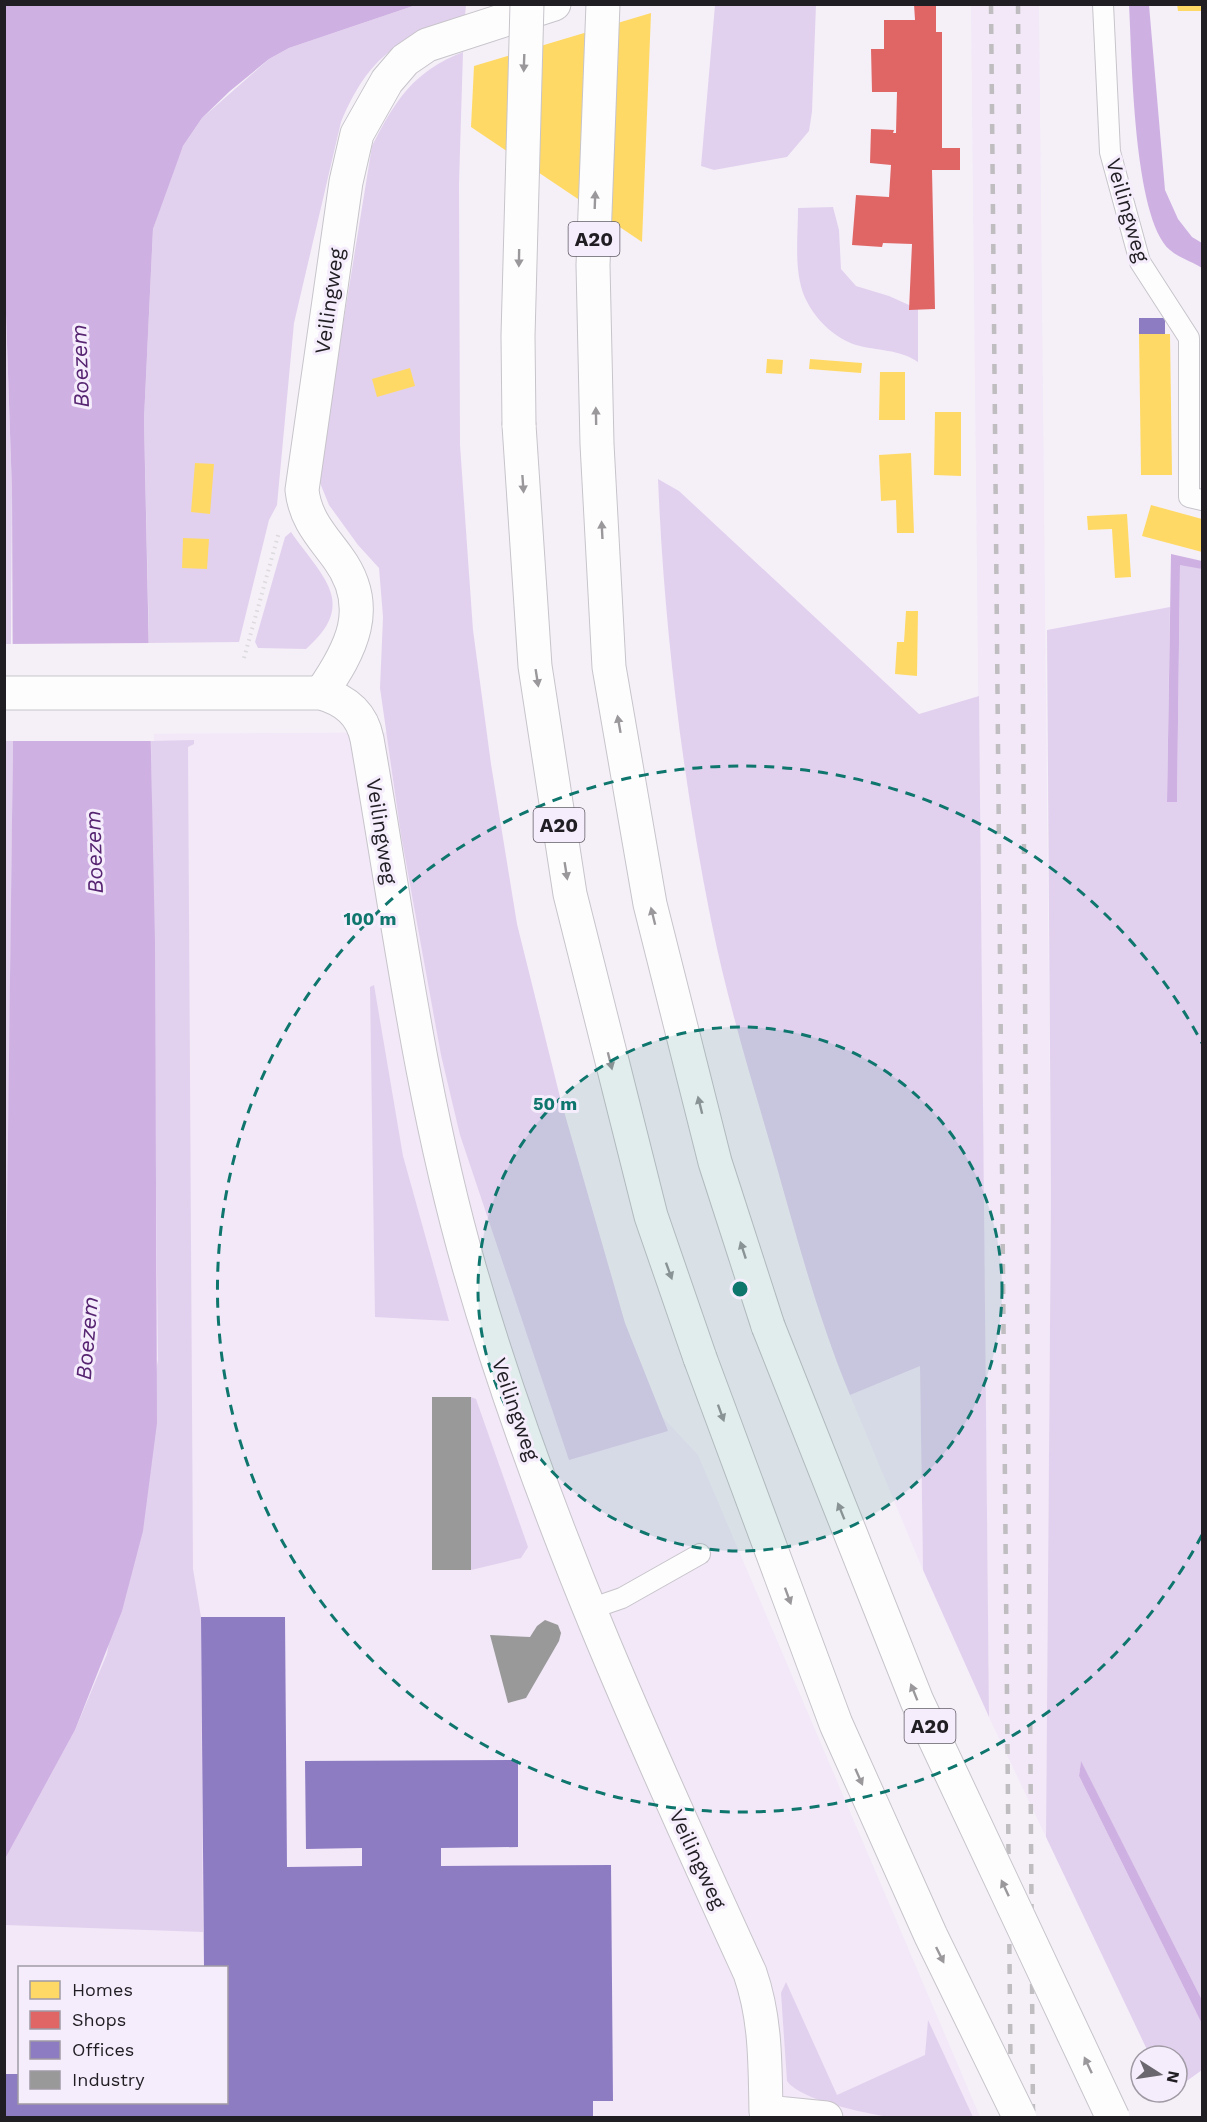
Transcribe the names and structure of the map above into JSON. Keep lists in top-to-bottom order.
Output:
{
  "streets": {
    "main road": ["Veilingweg", "A20"]
  },
  "water": ["Boezem"],
  "legend": [
    "Homes",
    "Shops",
    "Offices",
    "Industry"
  ],
  "north": "right",
  "rings": ["100 m", "50 m"]
}
